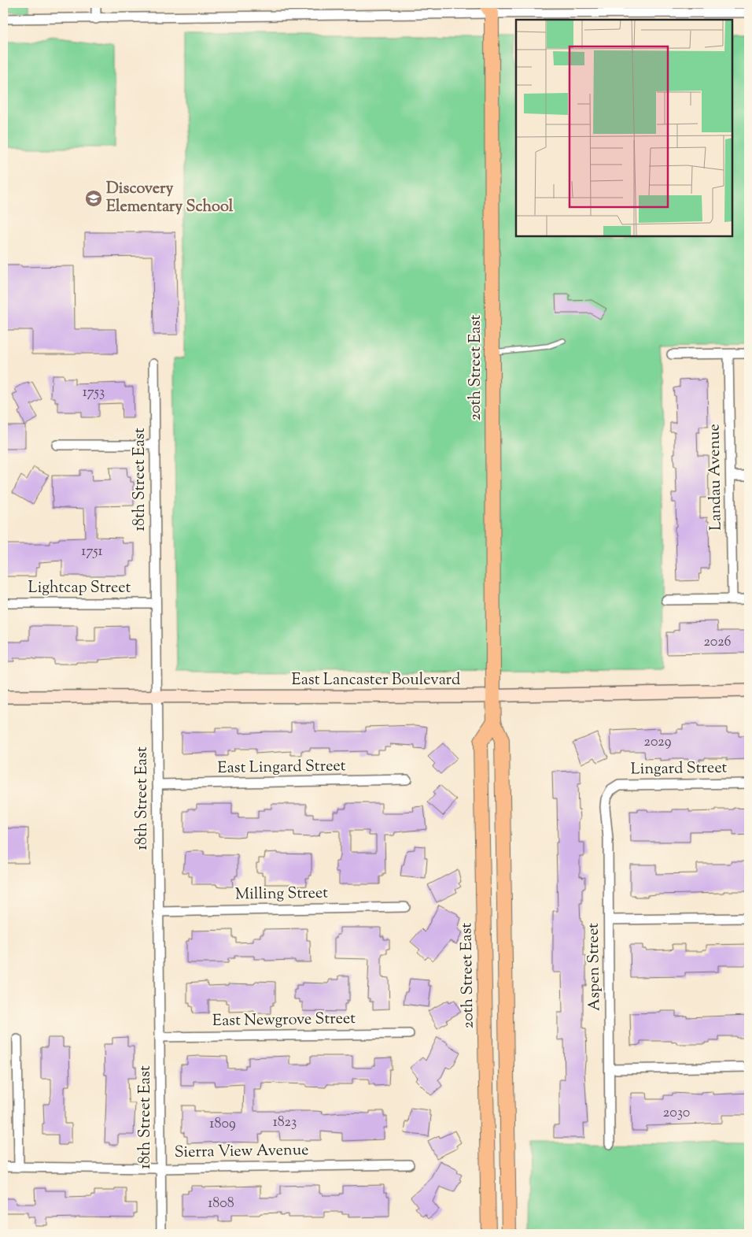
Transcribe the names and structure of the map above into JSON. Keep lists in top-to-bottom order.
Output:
{
  "streets": {
    "main road": ["20th Street East", "East Lancaster Boulevard"],
    "street": [
      "Landau Avenue",
      "18th Street East",
      "Lightcap Street",
      "East Lingard Street",
      "Lingard Street",
      "Milling Street",
      "Aspen Street",
      "East Newgrove Street",
      "Sierra View Avenue"
    ]
  },
  "crossings": [
    ["20th Street East", "East Lancaster Boulevard"],
    ["18th Street East", "Lightcap Street"],
    ["18th Street East", "East Lancaster Boulevard"],
    ["18th Street East", "East Lingard Street"],
    ["18th Street East", "Milling Street"],
    ["18th Street East", "East Newgrove Street"],
    ["18th Street East", "Sierra View Avenue"],
    ["Lingard Street", "Aspen Street"]
  ],
  "places": {
    "school or university": ["Discovery Elementary School"]
  },
  "house_numbers": [
    "1753",
    "1751",
    "2026",
    "2029",
    "2030",
    "1823",
    "1809",
    "1808"
  ]
}
